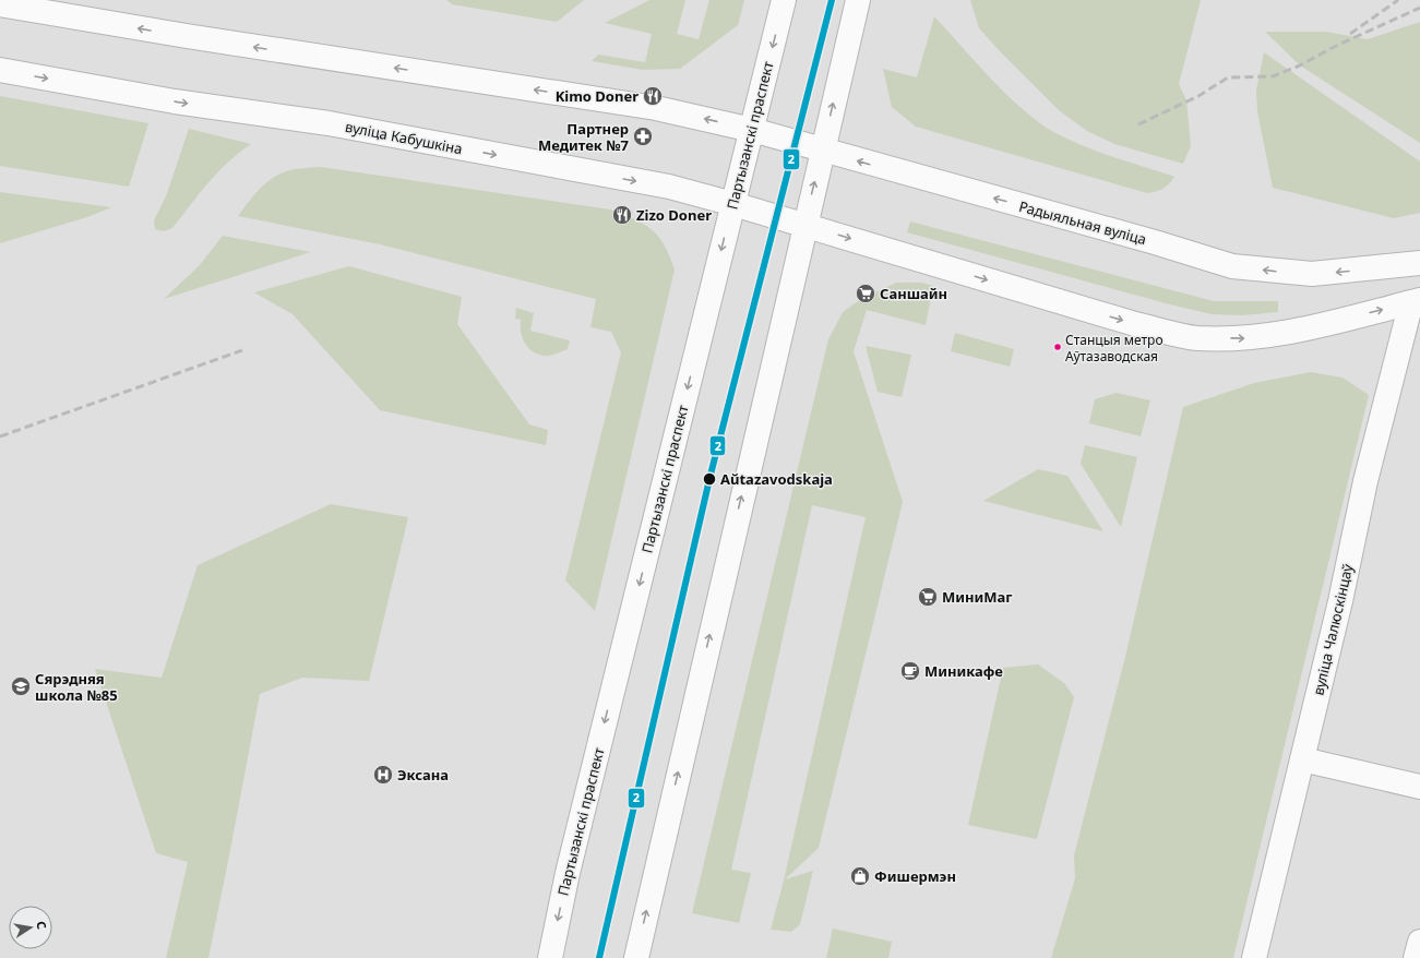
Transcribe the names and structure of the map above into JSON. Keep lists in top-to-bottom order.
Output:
{
  "streets": {
    "main road": [
      "Партызанскі праспект",
      "вуліца Кабушкіна",
      "Радыяльная вуліца",
      "вуліца Чалюскінцаў"
    ]
  },
  "crossings": [
    ["Партызанскі праспект", "вуліца Кабушкіна"],
    ["Партызанскі праспект", "Радыяльная вуліца"]
  ],
  "places": {
    "restaurant": ["Kimo Doner", "Zizo Doner"],
    "pharmacy": ["Партнер Медитек №7"],
    "supermarket": ["Саншайн", "МиниМаг"],
    "other": ["Станцыя метро Аўтазаводская", "Aŭtazavodskaja"],
    "cafe": ["Миникафе"],
    "school or university": ["Сярэдняя школа №85"],
    "hospital": ["Эксана"],
    "shop": ["Фишермэн"]
  },
  "lines": ["transit line 2"],
  "north": "right"
}
